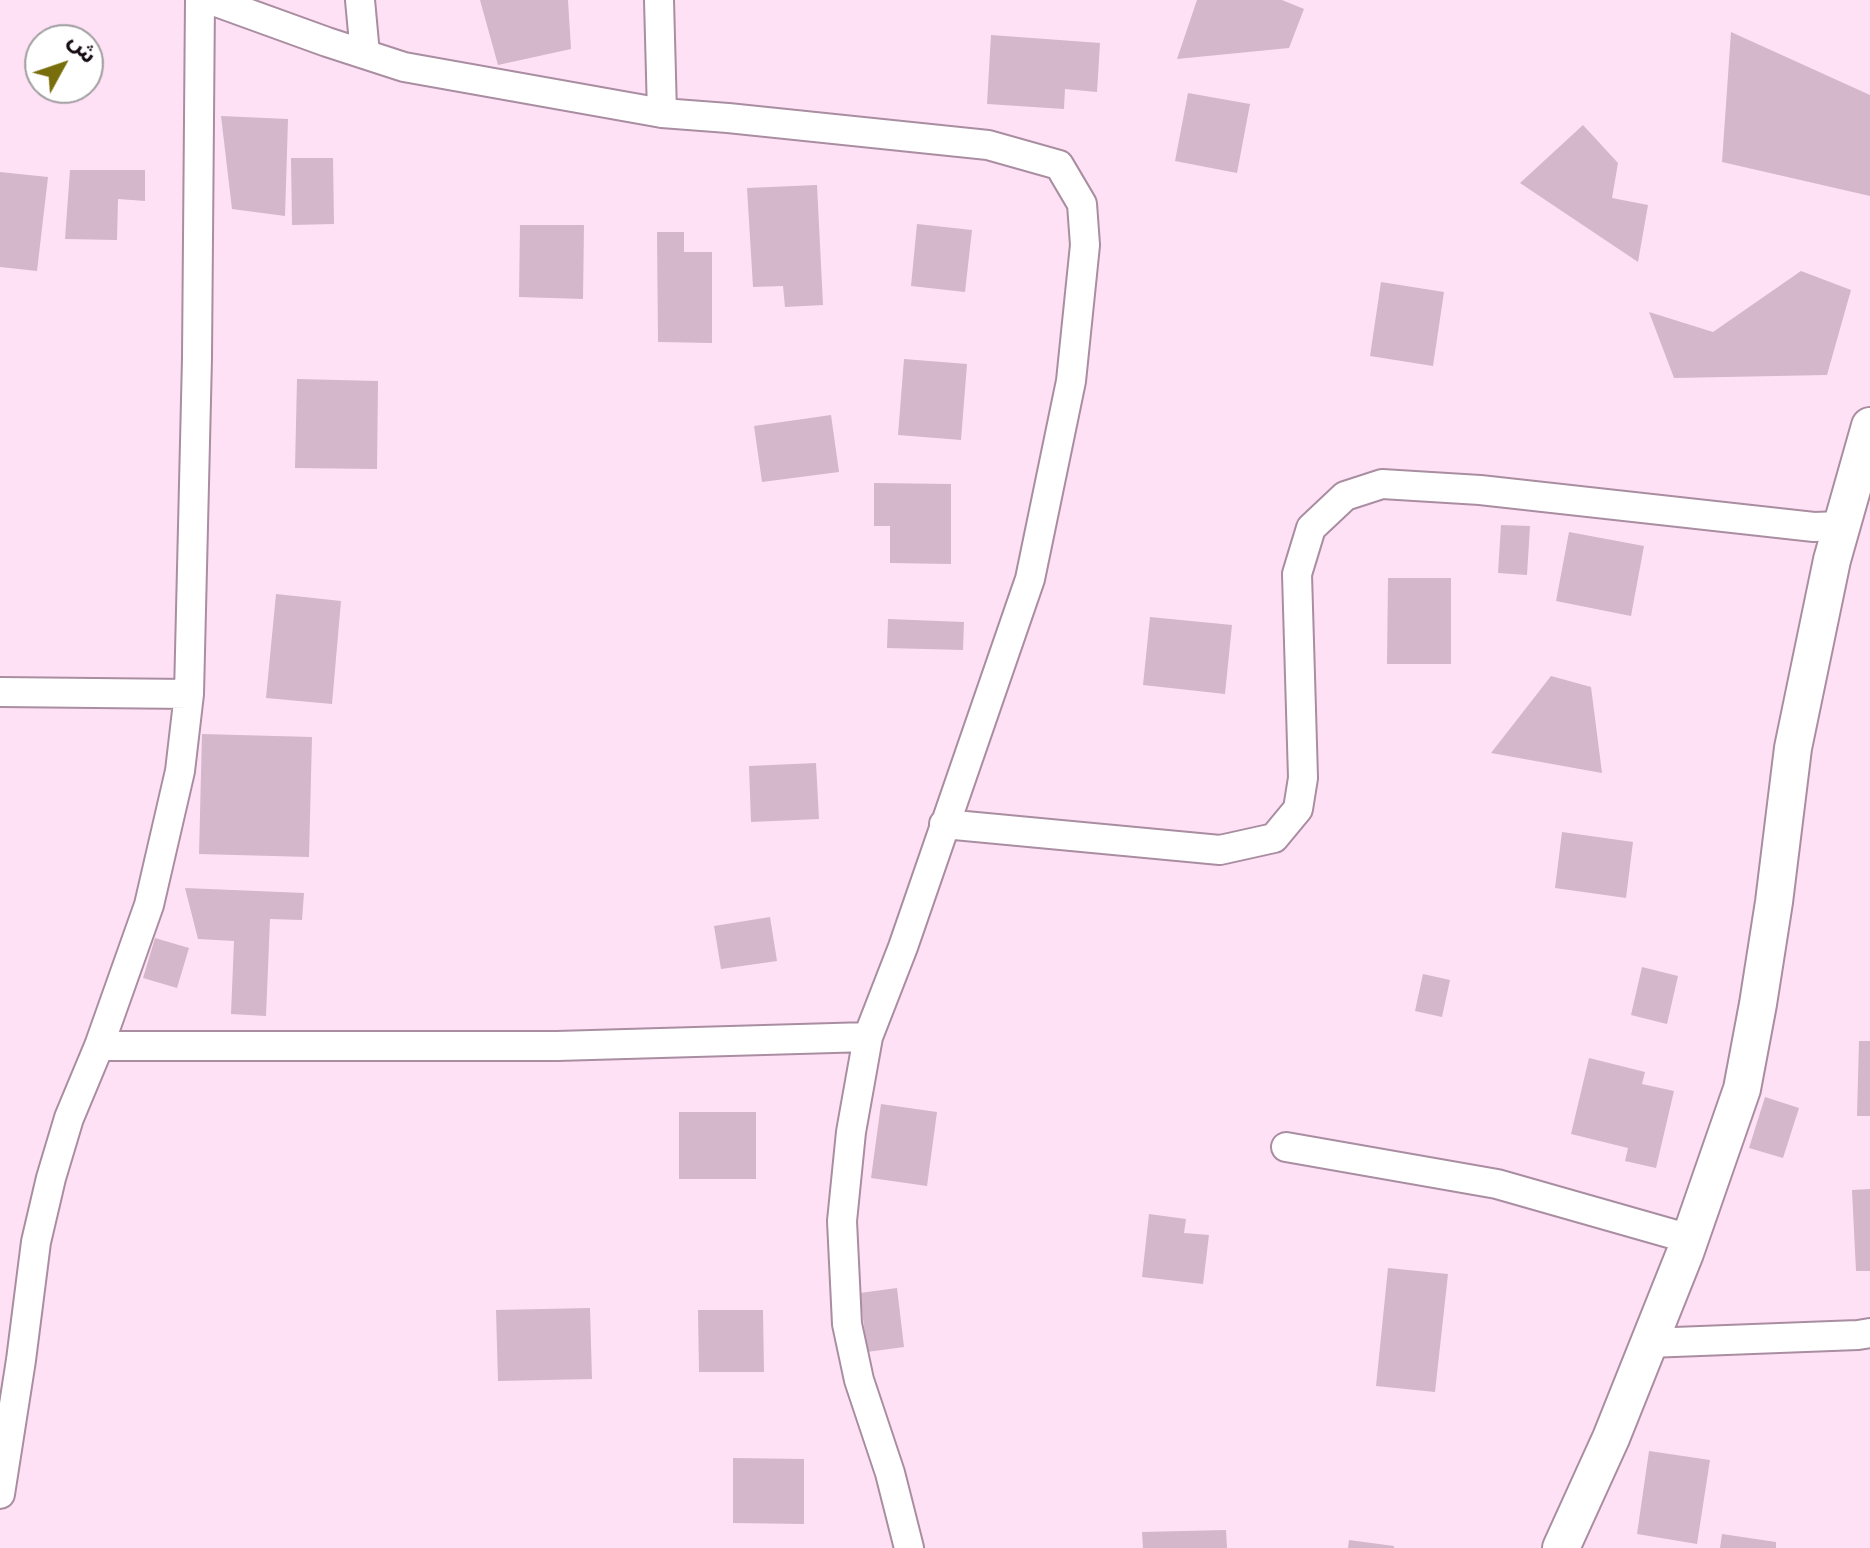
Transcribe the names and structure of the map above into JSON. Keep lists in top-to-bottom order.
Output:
{
  "north": "top right"
}
